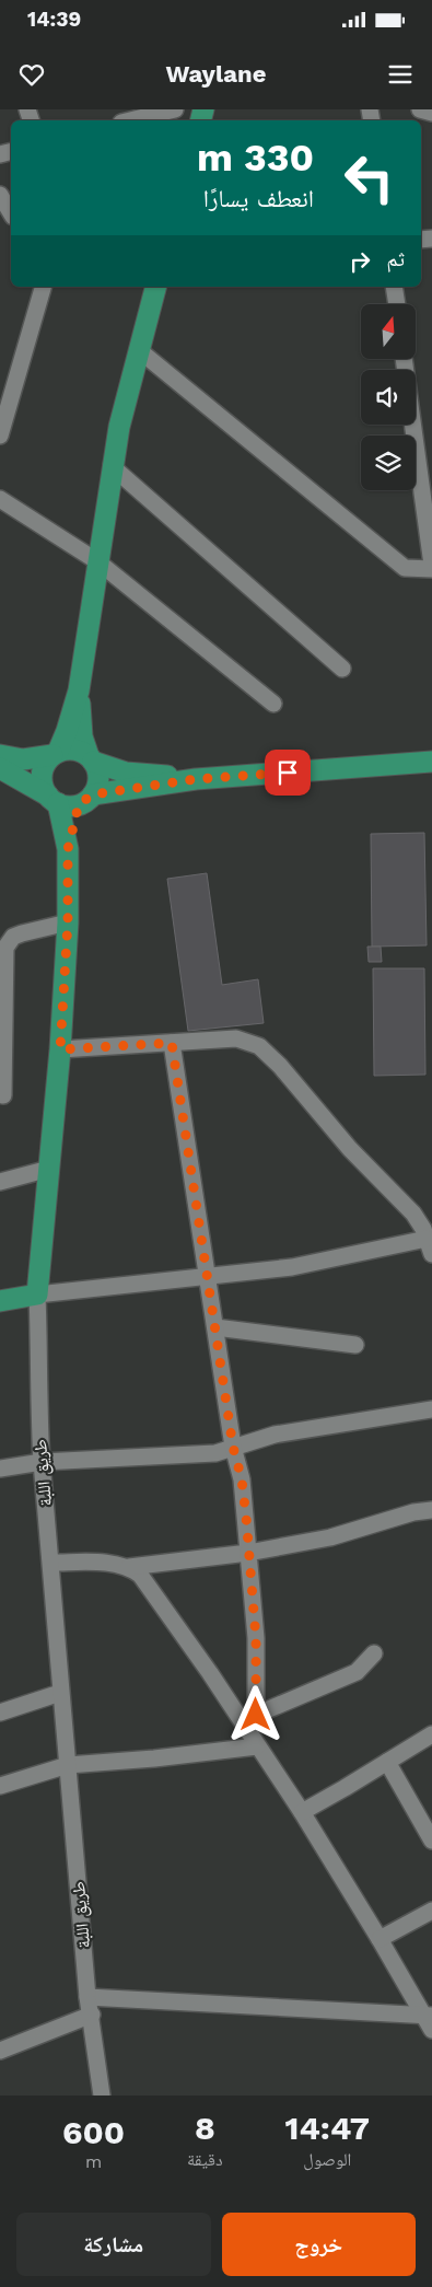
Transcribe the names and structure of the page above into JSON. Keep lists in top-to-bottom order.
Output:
{
  "streets": {
    "main road": ["طريق اللبة"]
  },
  "north": "top",
  "page": {
    "status": "14:39",
    "header": "Waylane",
    "turn": ["330 m", "انعطف يسارًا"],
    "then": "ثم",
    "eta": [
      "14:47",
      "الوصول",
      "8",
      "دقيقة",
      "600",
      "m"
    ],
    "buttons": ["خروج", "مشاركة"]
  }
}
